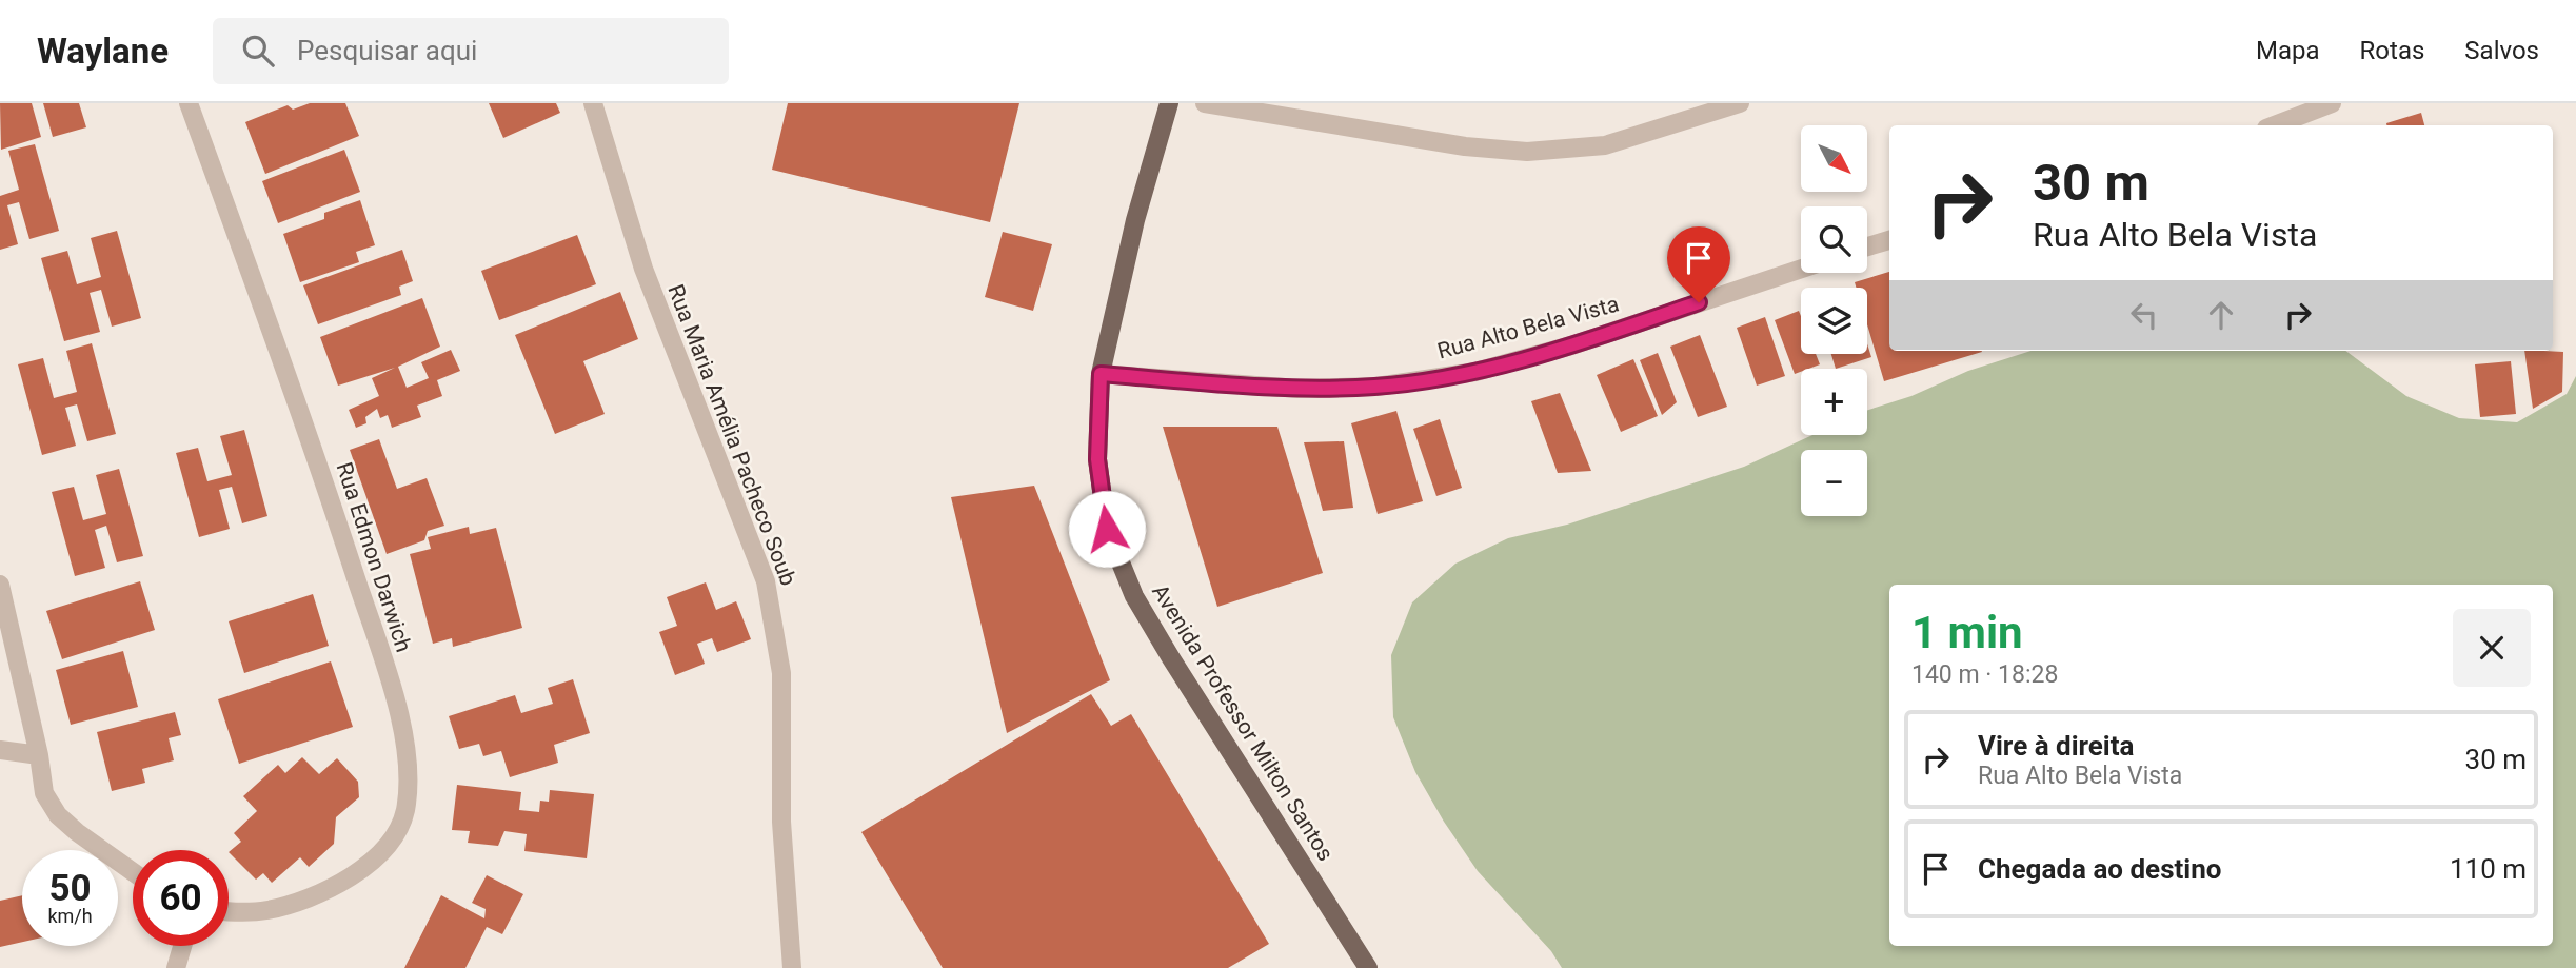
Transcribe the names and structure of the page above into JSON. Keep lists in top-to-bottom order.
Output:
{
  "streets": {
    "main road": ["Avenida Professor Milton Santos"],
    "street": ["Rua Alto Bela Vista", "Rua Maria Amélia Pacheco Soub", "Rua Edmon Darwich"]
  },
  "crossings": [
    ["Rua Alto Bela Vista", "Avenida Professor Milton Santos"]
  ],
  "north": "bottom right",
  "page": {
    "header": "Waylane",
    "search": "Pesquisar aqui",
    "nav": ["Mapa", "Rotas", "Salvos"],
    "map_buttons": ["+", "−"],
    "turn": ["30 m", "Rua Alto Bela Vista"],
    "heading": ["1 min", "140 m · 18:28"],
    "list": [
      {
        "name": "Vire à direita",
        "note": "Rua Alto Bela Vista",
        "value": "30 m"
      },
      {
        "name": "Chegada ao destino",
        "value": "110 m"
      }
    ],
    "speed": "50 km/h",
    "limit": "60"
  }
}
